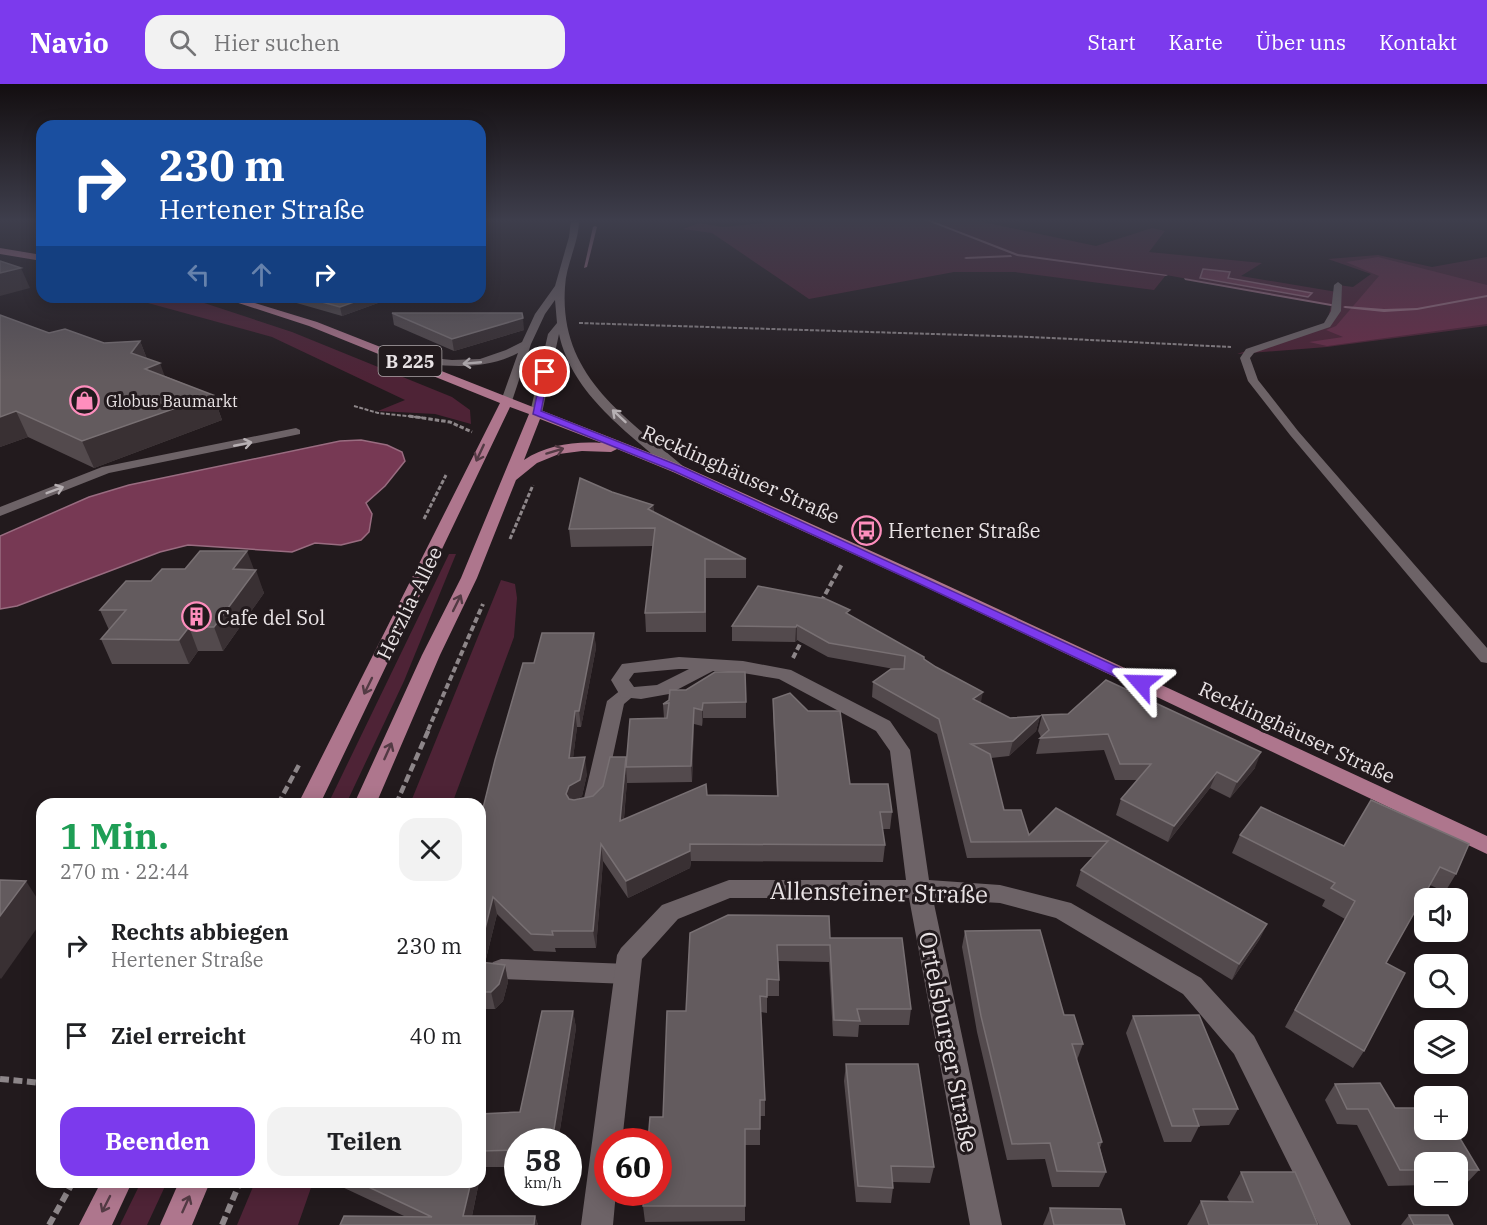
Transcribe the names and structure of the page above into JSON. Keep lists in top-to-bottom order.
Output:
{
  "streets": {
    "main road": [
      "B 225",
      "Recklinghäuser Straße",
      "Herzlia-Allee",
      "Allensteiner Straße",
      "Ortelsburger Straße"
    ]
  },
  "crossings": [
    ["Recklinghäuser Straße", "Herzlia-Allee"],
    ["Allensteiner Straße", "Ortelsburger Straße"]
  ],
  "places": {
    "shop": ["Globus Baumarkt"],
    "bus stop": ["Hertener Straße"],
    "building": ["Cafe del Sol"]
  },
  "page": {
    "header": "Navio",
    "search": "Hier suchen",
    "nav": [
      "Start",
      "Karte",
      "Über uns",
      "Kontakt"
    ],
    "turn": ["230 m", "Hertener Straße"],
    "heading": ["1 Min.", "270 m · 22:44"],
    "map_buttons": ["+", "−"],
    "list": [
      {
        "name": "Rechts abbiegen",
        "note": "Hertener Straße",
        "value": "230 m"
      },
      {
        "name": "Ziel erreicht",
        "value": "40 m"
      }
    ],
    "buttons": ["Beenden", "Teilen"],
    "speed": "58 km/h",
    "limit": "60"
  }
}
